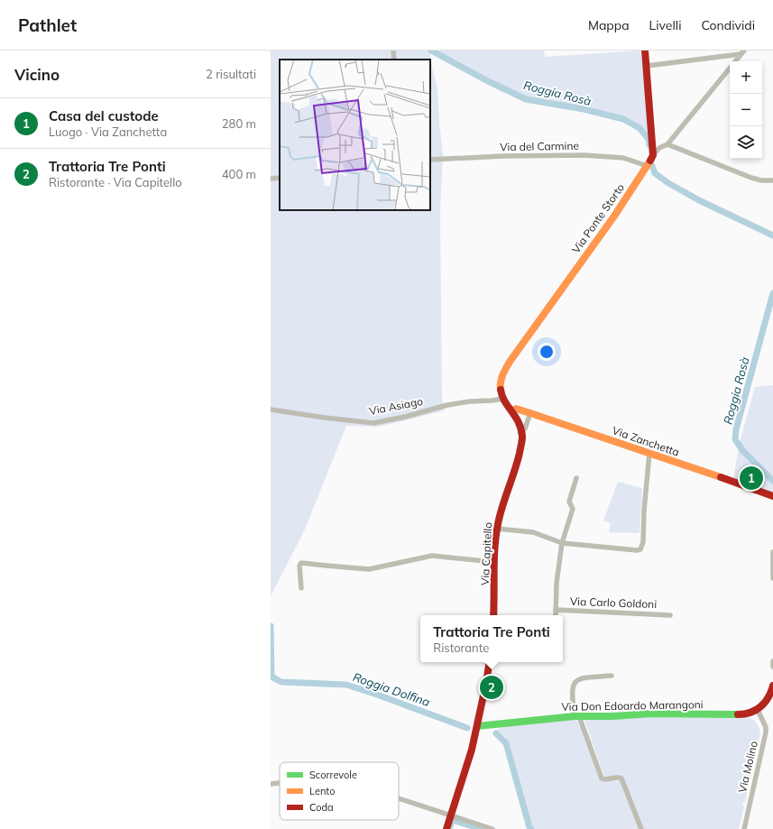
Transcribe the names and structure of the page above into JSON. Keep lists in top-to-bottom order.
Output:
{
  "streets": {
    "street": [
      "Via del Carmine",
      "Via Ponte Storto",
      "Via Asiago",
      "Via Zanchetta",
      "Via Capitello",
      "Via Carlo Goldoni",
      "Via Don Edoardo Marangoni",
      "Via Molino"
    ]
  },
  "crossings": [
    ["Via del Carmine", "Via Ponte Storto"],
    ["Via Ponte Storto", "Via Asiago"],
    ["Via Ponte Storto", "Via Zanchetta"],
    ["Via Ponte Storto", "Via Capitello"],
    ["Via Zanchetta", "Via Capitello"],
    ["Via Don Edoardo Marangoni", "Via Molino"]
  ],
  "water": ["Roggia Rosà", "Roggia Dolfina"],
  "legend": ["Scorrevole", "Lento", "Coda"],
  "page": {
    "header": "Pathlet",
    "nav": ["Mappa", "Livelli", "Condividi"],
    "heading": ["Vicino", "2 risultati"],
    "map_buttons": ["+", "−"],
    "list": [
      {
        "mark": "1",
        "name": "Casa del custode",
        "note": "Luogo · Via Zanchetta",
        "value": "280 m"
      },
      {
        "mark": "2",
        "name": "Trattoria Tre Ponti",
        "note": "Ristorante · Via Capitello",
        "value": "400 m"
      }
    ],
    "pins": ["1", "2"],
    "popup": ["Trattoria Tre Ponti", "Ristorante"]
  }
}
